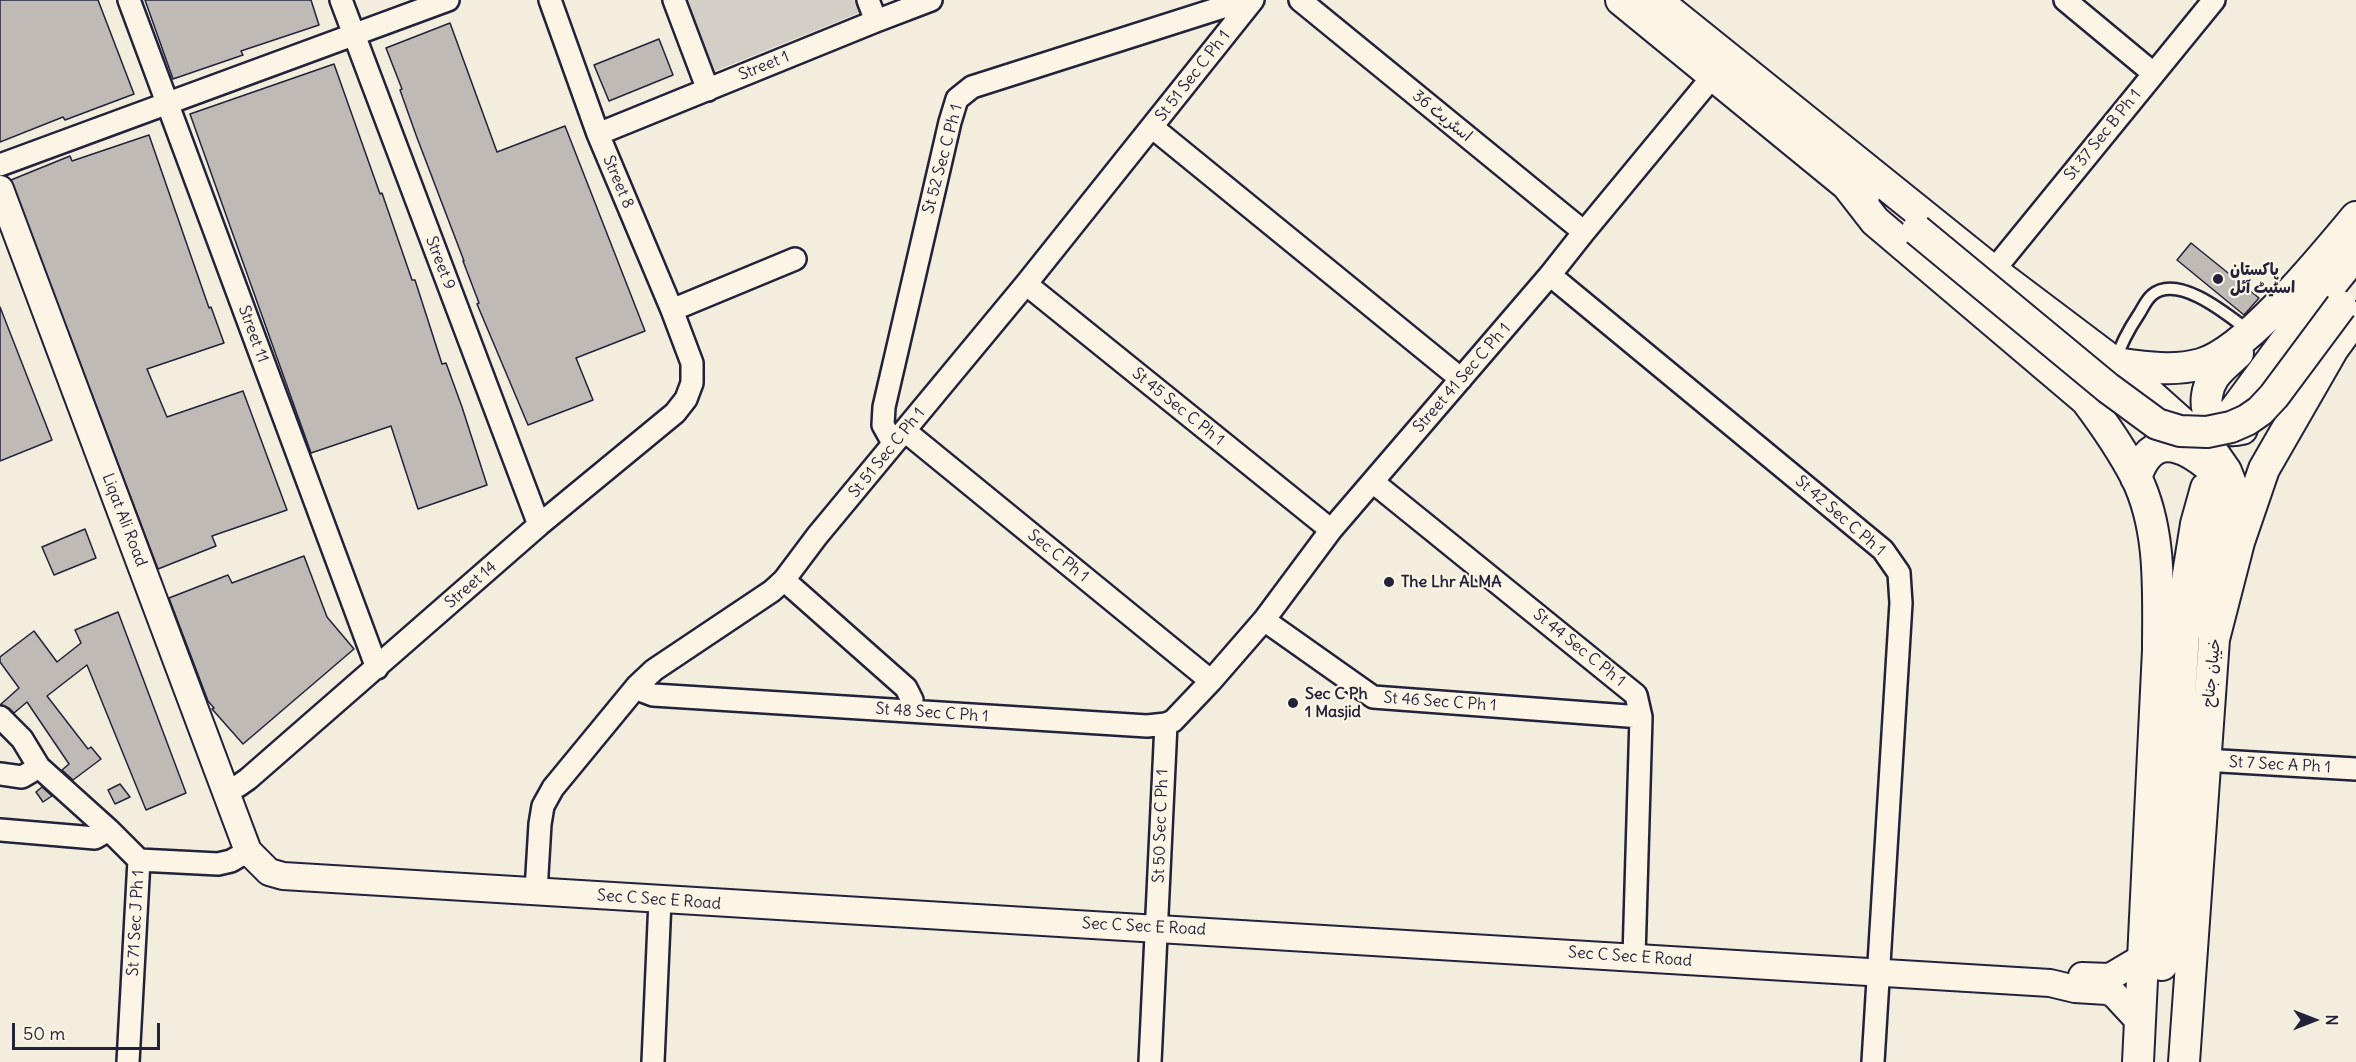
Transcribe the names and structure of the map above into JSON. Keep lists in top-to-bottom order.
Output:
{
  "streets": {
    "main road": ["خیبان جناح"],
    "street": [
      "Street 1",
      "St 51 Sec C Ph 1",
      "اسٹریٹ 36",
      "St 37 Sec B Ph 1",
      "St 52 Sec C Ph 1",
      "Street 8",
      "Street 9",
      "Street 11",
      "Street 41 Sec C Ph 1",
      "St 45 Sec C Ph 1",
      "St 42 Sec C Ph 1",
      "Liqat Ali Road",
      "Sec C Ph 1",
      "Street 14",
      "St 44 Sec C Ph 1",
      "St 46 Sec C Ph 1",
      "St 48 Sec C Ph 1",
      "St 7 Sec A Ph 1",
      "St 50 Sec C Ph 1",
      "Sec C Sec E Road",
      "St 71 Sec J Ph 1"
    ]
  },
  "crossings": [
    ["Street 1", "Street 8"],
    ["St 51 Sec C Ph 1", "St 52 Sec C Ph 1"],
    ["St 51 Sec C Ph 1", "St 45 Sec C Ph 1"],
    ["St 51 Sec C Ph 1", "Sec C Ph 1"],
    ["St 51 Sec C Ph 1", "St 48 Sec C Ph 1"],
    ["St 51 Sec C Ph 1", "Sec C Sec E Road"],
    ["اسٹریٹ 36", "Street 41 Sec C Ph 1"],
    ["St 52 Sec C Ph 1", "Sec C Ph 1"],
    ["Street 8", "Street 14"],
    ["Street 9", "Street 14"],
    ["Street 11", "Street 14"],
    ["Street 41 Sec C Ph 1", "St 45 Sec C Ph 1"],
    ["Street 41 Sec C Ph 1", "St 42 Sec C Ph 1"],
    ["Street 41 Sec C Ph 1", "Sec C Ph 1"],
    ["Street 41 Sec C Ph 1", "St 44 Sec C Ph 1"],
    ["Street 41 Sec C Ph 1", "St 46 Sec C Ph 1"],
    ["St 42 Sec C Ph 1", "Sec C Sec E Road"],
    ["Liqat Ali Road", "Street 14"],
    ["Liqat Ali Road", "Sec C Sec E Road"],
    ["Liqat Ali Road", "St 71 Sec J Ph 1"],
    ["St 44 Sec C Ph 1", "St 46 Sec C Ph 1"],
    ["St 44 Sec C Ph 1", "Sec C Sec E Road"],
    ["خیبان جناح", "St 7 Sec A Ph 1"],
    ["St 48 Sec C Ph 1", "St 50 Sec C Ph 1"],
    ["St 50 Sec C Ph 1", "Sec C Sec E Road"],
    ["Sec C Sec E Road", "St 71 Sec J Ph 1"]
  ],
  "places": ["پاکستان اسٹیٹ آئل", "The Lhr ALMA", "Sec C Ph 1 Masjid"],
  "scale_bar": "50 m",
  "north": "right"
}
